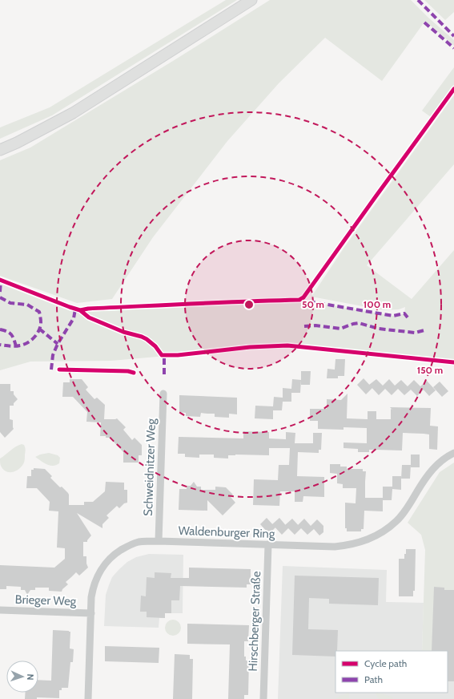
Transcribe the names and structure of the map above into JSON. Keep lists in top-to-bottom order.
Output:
{
  "streets": {
    "street": [
      "Schweidnitzer Weg",
      "Waldenburger Ring",
      "Brieger Weg",
      "Hirschberger Straße"
    ]
  },
  "crossings": [
    ["Schweidnitzer Weg", "Waldenburger Ring"],
    ["Waldenburger Ring", "Brieger Weg"],
    ["Waldenburger Ring", "Hirschberger Straße"]
  ],
  "legend": ["Cycle path", "Path"],
  "north": "right",
  "rings": ["50 m", "100 m", "150 m"]
}
